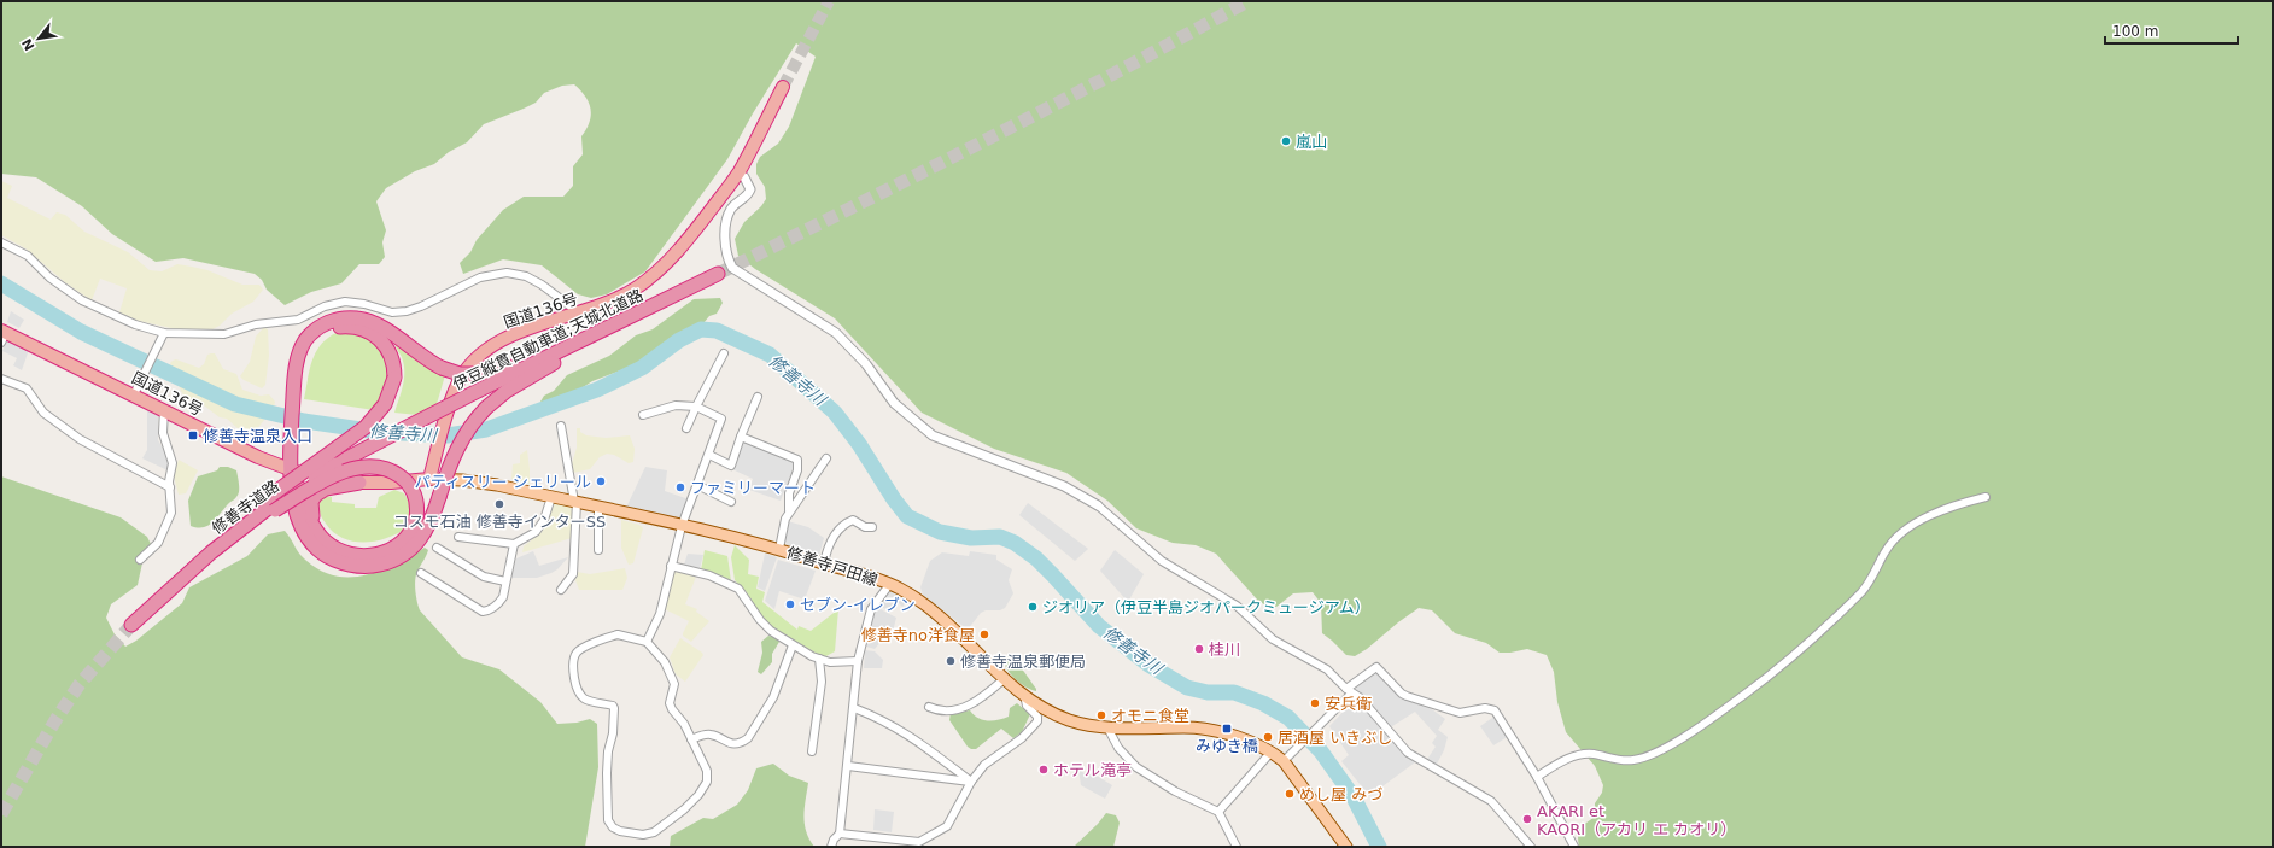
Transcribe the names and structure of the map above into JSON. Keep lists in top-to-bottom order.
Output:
{
  "streets": {
    "highway": ["国道136号", "伊豆縦貫自動車道;天城北道路", "修善寺道路"],
    "main road": ["修善寺戸田線"]
  },
  "crossings": [
    ["国道136号", "修善寺戸田線"],
    ["伊豆縦貫自動車道;天城北道路", "修善寺道路"]
  ],
  "water": ["修善寺川"],
  "places": {
    "other": [
      "嵐山",
      "パティスリー シェリール",
      "ファミリーマート",
      "コスモ石油 修善寺インターSS",
      "セブン-イレブン",
      "ジオリア（伊豆半島ジオパークミュージアム）",
      "修善寺no洋食屋",
      "桂川",
      "修善寺温泉郵便局",
      "安兵衛",
      "オモニ食堂",
      "居酒屋 いきぶし",
      "ホテル滝亭",
      "めし屋 みづ",
      "AKARI et KAORI（アカリ エ カオリ）"
    ],
    "transit": ["修善寺温泉入口", "みゆき橋"]
  },
  "scale_bar": "100 m",
  "north": "bottom left"
}
